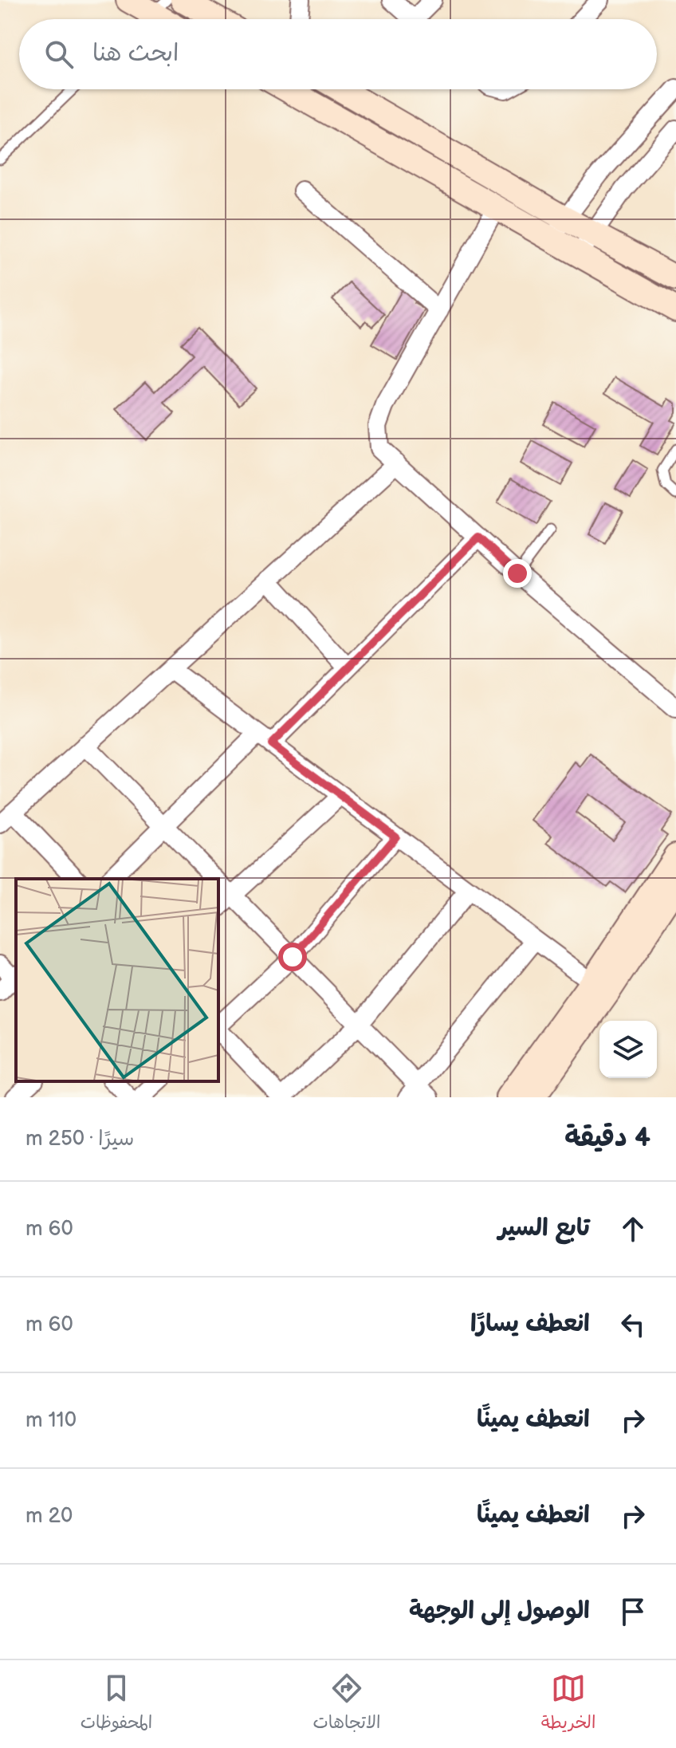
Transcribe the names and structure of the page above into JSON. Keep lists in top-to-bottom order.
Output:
{
  "page": {
    "search": "ابحث هنا",
    "heading": ["4 دقيقة", "سيرًا · 250 m"],
    "list": [
      ["تابع السير", "60 m"],
      ["انعطف يسارًا", "60 m"],
      ["انعطف يمينًا", "110 m"],
      ["انعطف يمينًا", "20 m"],
      "الوصول إلى الوجهة"
    ],
    "nav": ["الخريطة", "الاتجاهات", "المحفوظات"]
  }
}
